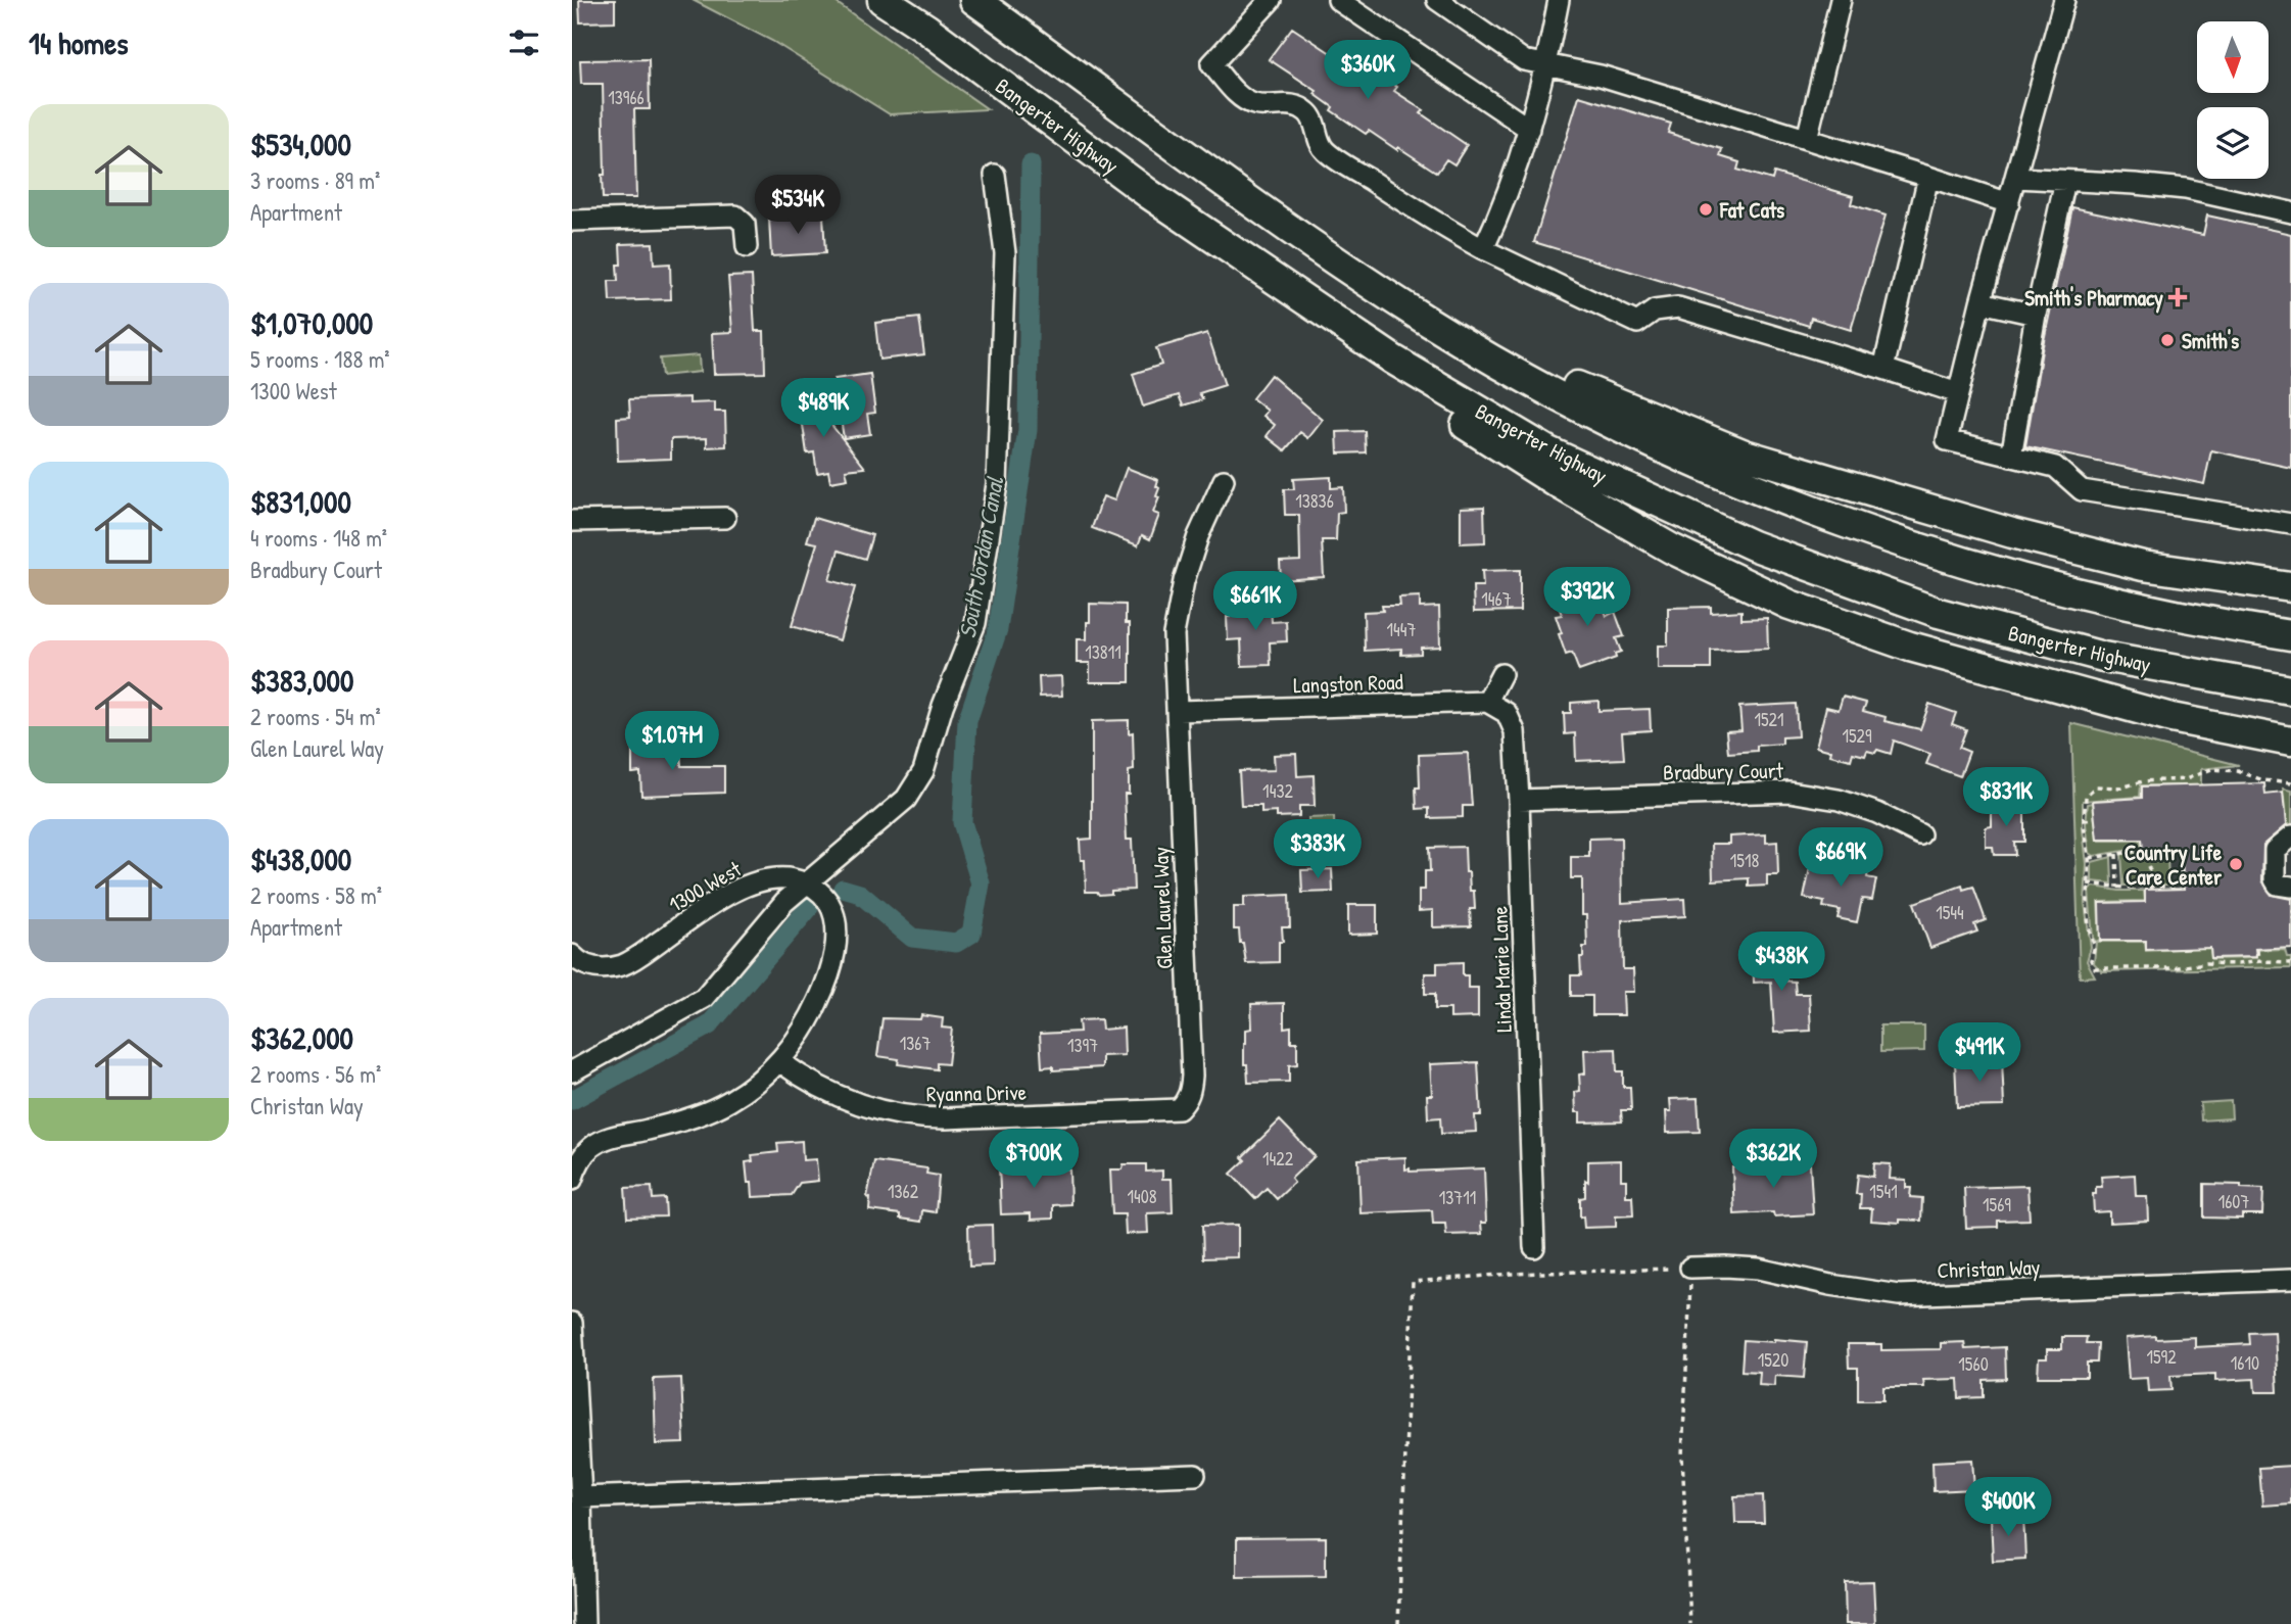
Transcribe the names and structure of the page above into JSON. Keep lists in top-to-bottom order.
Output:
{
  "streets": {
    "highway": ["Bangerter Highway"],
    "street": [
      "Langston Road",
      "Bradbury Court",
      "1300 West",
      "Glen Laurel Way",
      "Linda Marie Lane",
      "Ryanna Drive",
      "Christan Way"
    ]
  },
  "crossings": [
    ["Langston Road", "Glen Laurel Way"],
    ["Langston Road", "Linda Marie Lane"],
    ["Bradbury Court", "Linda Marie Lane"],
    ["Glen Laurel Way", "Ryanna Drive"]
  ],
  "water": ["South Jordan Canal"],
  "places": {
    "other": ["Fat Cats", "Smith's", "Country Life Care Center"],
    "health": ["Smith's Pharmacy"]
  },
  "house_numbers": [
    "13966",
    "13836",
    "1467",
    "1447",
    "13811",
    "1521",
    "1529",
    "1432",
    "1518",
    "1544",
    "1367",
    "1397",
    "1422",
    "1362",
    "1541",
    "1408",
    "13711",
    "1607",
    "1569",
    "1592",
    "1520",
    "1610",
    "1560"
  ],
  "north": "bottom",
  "page": {
    "heading": "14 homes",
    "price": [
      "$360K",
      "$534K",
      "$489K",
      "$392K",
      "$661K",
      "$1.07M",
      "$831K",
      "$383K",
      "$669K",
      "$438K",
      "$491K",
      "$700K",
      "$362K",
      "$400K"
    ],
    "list": [
      {
        "name": "$534,000",
        "note": "3 rooms · 89 m² · Apartment"
      },
      {
        "name": "$1,070,000",
        "note": "5 rooms · 188 m² · 1300 West"
      },
      {
        "name": "$831,000",
        "note": "4 rooms · 148 m² · Bradbury Court"
      },
      {
        "name": "$383,000",
        "note": "2 rooms · 54 m² · Glen Laurel Way"
      },
      {
        "name": "$438,000",
        "note": "2 rooms · 58 m² · Apartment"
      },
      {
        "name": "$362,000",
        "note": "2 rooms · 56 m² · Christan Way"
      }
    ]
  }
}
